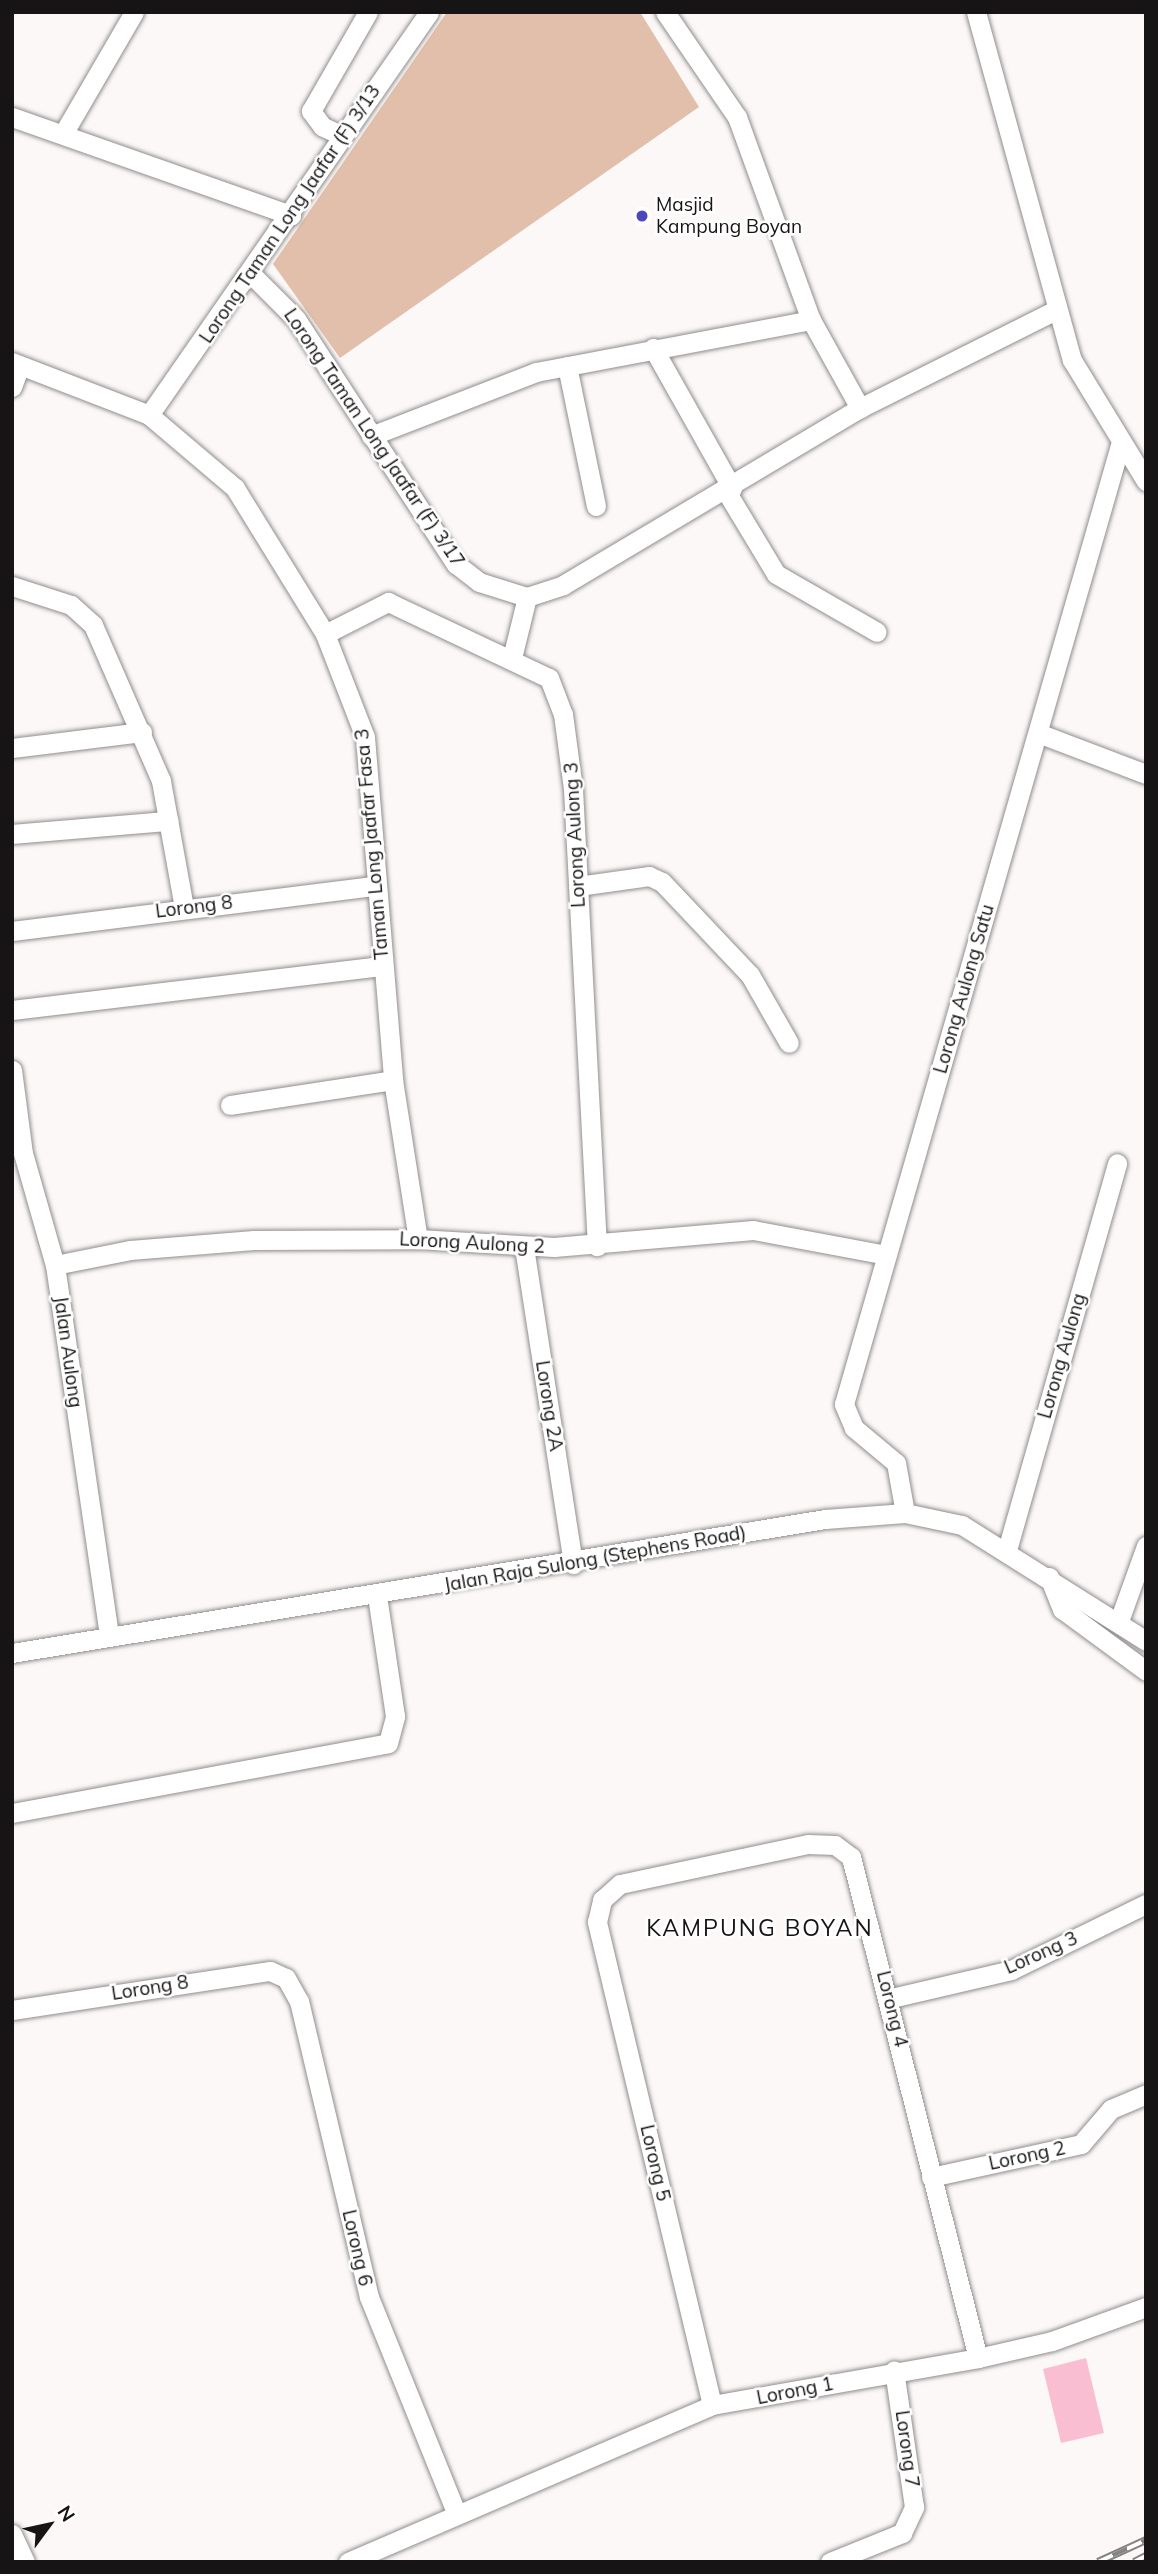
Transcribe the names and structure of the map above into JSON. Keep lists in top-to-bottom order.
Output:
{
  "streets": {
    "street": [
      "Lorong Taman Long Jaafar (F) 3/13",
      "Lorong Taman Long Jaafar (F) 3/17",
      "Lorong Aulong 3",
      "Taman Long Jaafar Fasa 3",
      "Lorong 8",
      "Lorong Aulong Satu",
      "Lorong Aulong 2",
      "Jalan Aulong",
      "Lorong Aulong",
      "Lorong 2A",
      "Jalan Raja Sulong (Stephens Road)",
      "Lorong 3",
      "Lorong 4",
      "Lorong 2",
      "Lorong 5",
      "Lorong 6",
      "Lorong 1",
      "Lorong 7"
    ]
  },
  "crossings": [
    ["Lorong Taman Long Jaafar (F) 3/13", "Lorong Taman Long Jaafar (F) 3/17"],
    ["Lorong Taman Long Jaafar (F) 3/13", "Taman Long Jaafar Fasa 3"],
    ["Lorong Aulong 3", "Taman Long Jaafar Fasa 3"],
    ["Lorong Aulong 3", "Lorong Aulong 2"],
    ["Taman Long Jaafar Fasa 3", "Lorong 8"],
    ["Taman Long Jaafar Fasa 3", "Lorong Aulong 2"],
    ["Lorong 8", "Lorong 6"],
    ["Lorong Aulong Satu", "Lorong Aulong 2"],
    ["Lorong Aulong Satu", "Jalan Raja Sulong (Stephens Road)"],
    ["Lorong Aulong 2", "Jalan Aulong"],
    ["Lorong Aulong 2", "Lorong 2A"],
    ["Jalan Aulong", "Jalan Raja Sulong (Stephens Road)"],
    ["Lorong Aulong", "Jalan Raja Sulong (Stephens Road)"],
    ["Lorong 2A", "Jalan Raja Sulong (Stephens Road)"],
    ["Lorong 3", "Lorong 4"],
    ["Lorong 4", "Lorong 2"],
    ["Lorong 4", "Lorong 5"],
    ["Lorong 4", "Lorong 1"],
    ["Lorong 5", "Lorong 1"],
    ["Lorong 6", "Lorong 1"],
    ["Lorong 1", "Lorong 7"]
  ],
  "districts": ["KAMPUNG BOYAN"],
  "places": ["Masjid Kampung Boyan"],
  "north": "top right"
}
